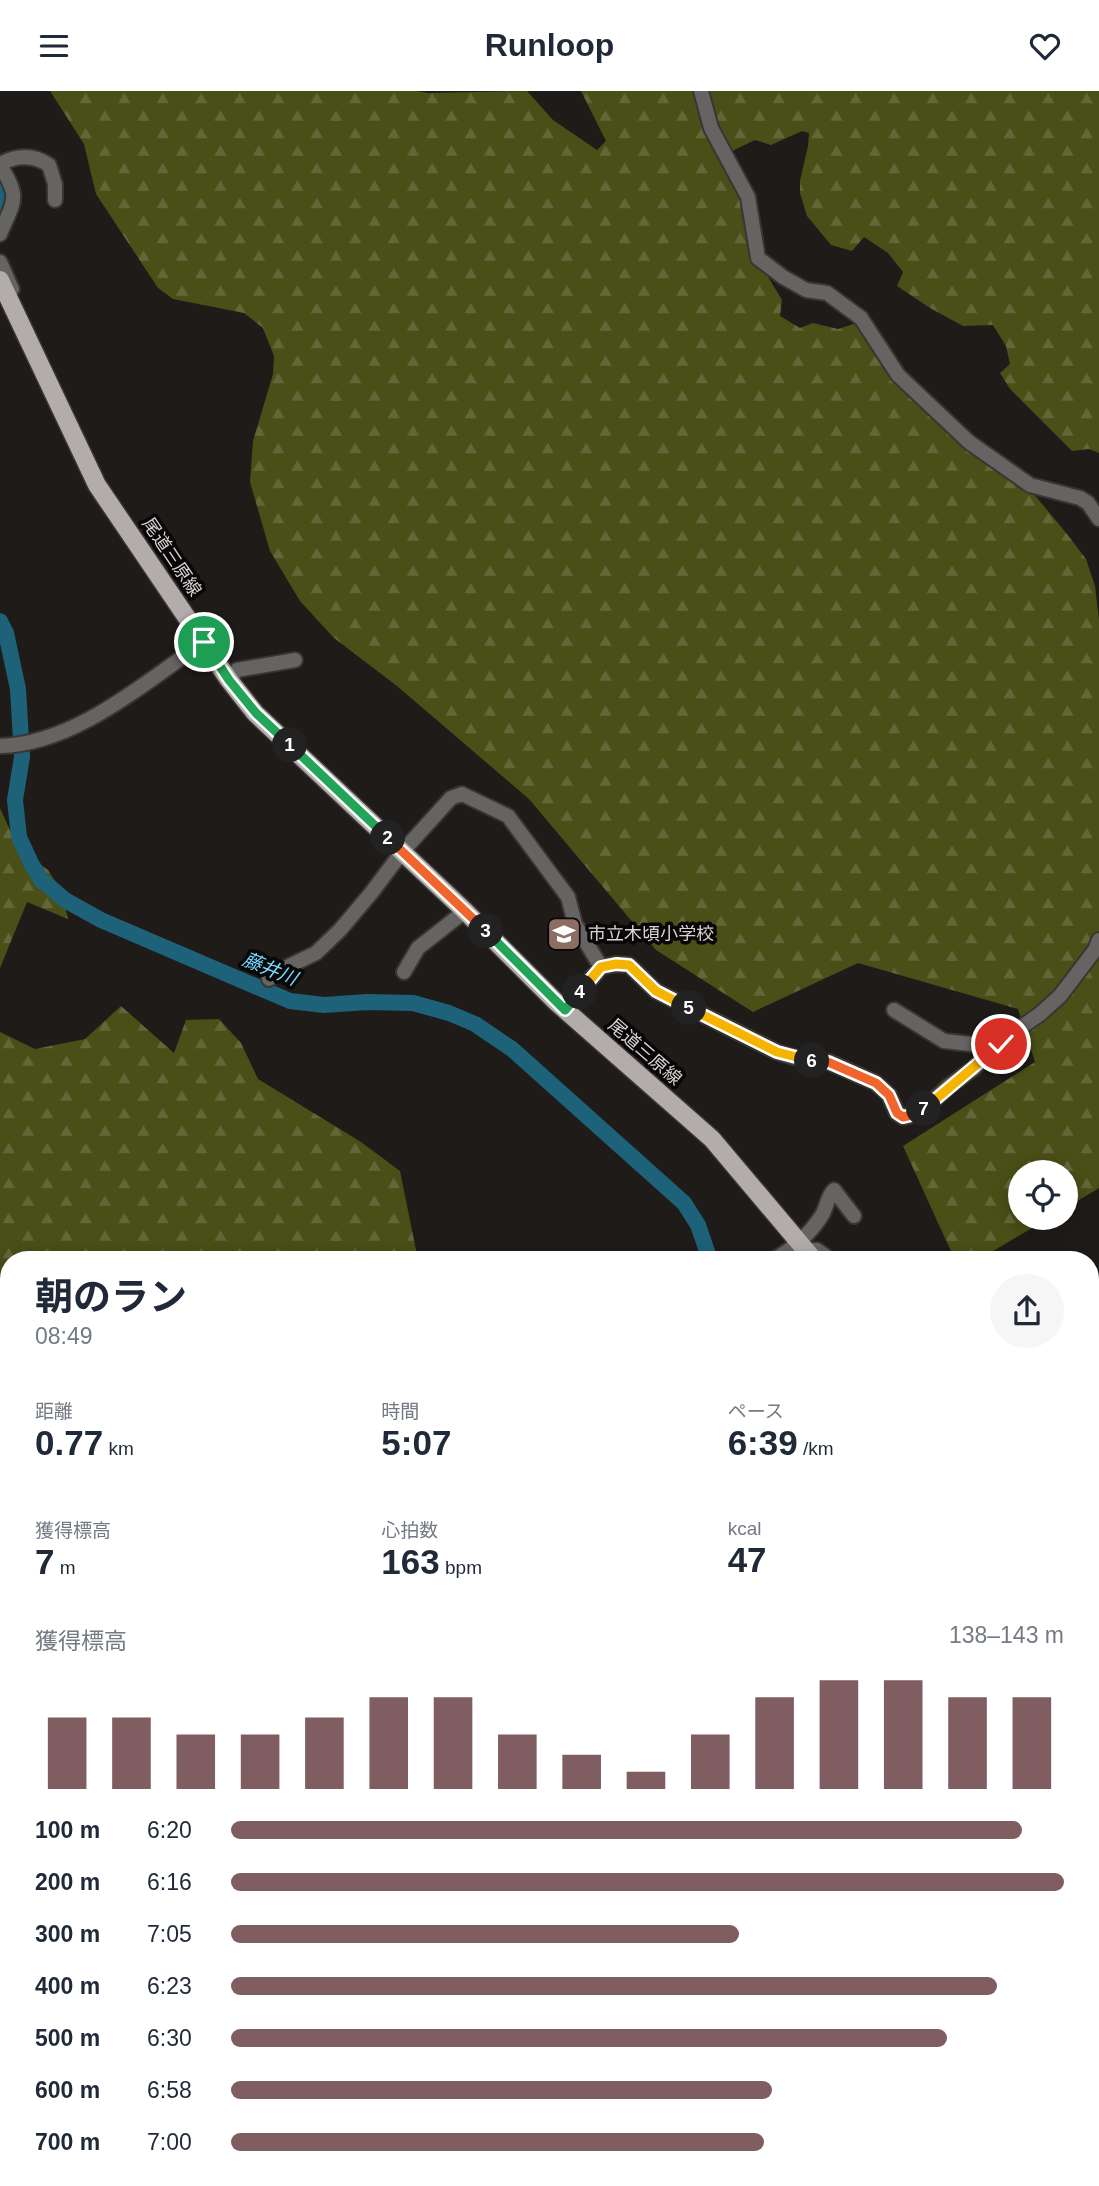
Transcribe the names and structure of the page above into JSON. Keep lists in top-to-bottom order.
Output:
{
  "streets": {
    "main road": ["尾道三原線"]
  },
  "water": ["藤井川"],
  "places": {
    "school or university": ["市立木頃小学校"]
  },
  "page": {
    "header": "Runloop",
    "pins": [
      "1",
      "2",
      "3",
      "4",
      "5",
      "6",
      "7"
    ],
    "heading": ["朝のラン", "08:49"],
    "stats": [
      ["距離", "0.77 km"],
      ["時間", "5:07"],
      ["ペース", "6:39 /km"],
      ["獲得標高", "7 m"],
      ["心拍数", "163 bpm"],
      ["kcal", "47"]
    ],
    "chart": ["獲得標高", "138–143 m"],
    "list": [
      {
        "name": "100 m",
        "note": "6:20"
      },
      {
        "name": "200 m",
        "note": "6:16"
      },
      {
        "name": "300 m",
        "note": "7:05"
      },
      {
        "name": "400 m",
        "note": "6:23"
      },
      {
        "name": "500 m",
        "note": "6:30"
      },
      {
        "name": "600 m",
        "note": "6:58"
      },
      {
        "name": "700 m",
        "note": "7:00"
      }
    ]
  }
}
